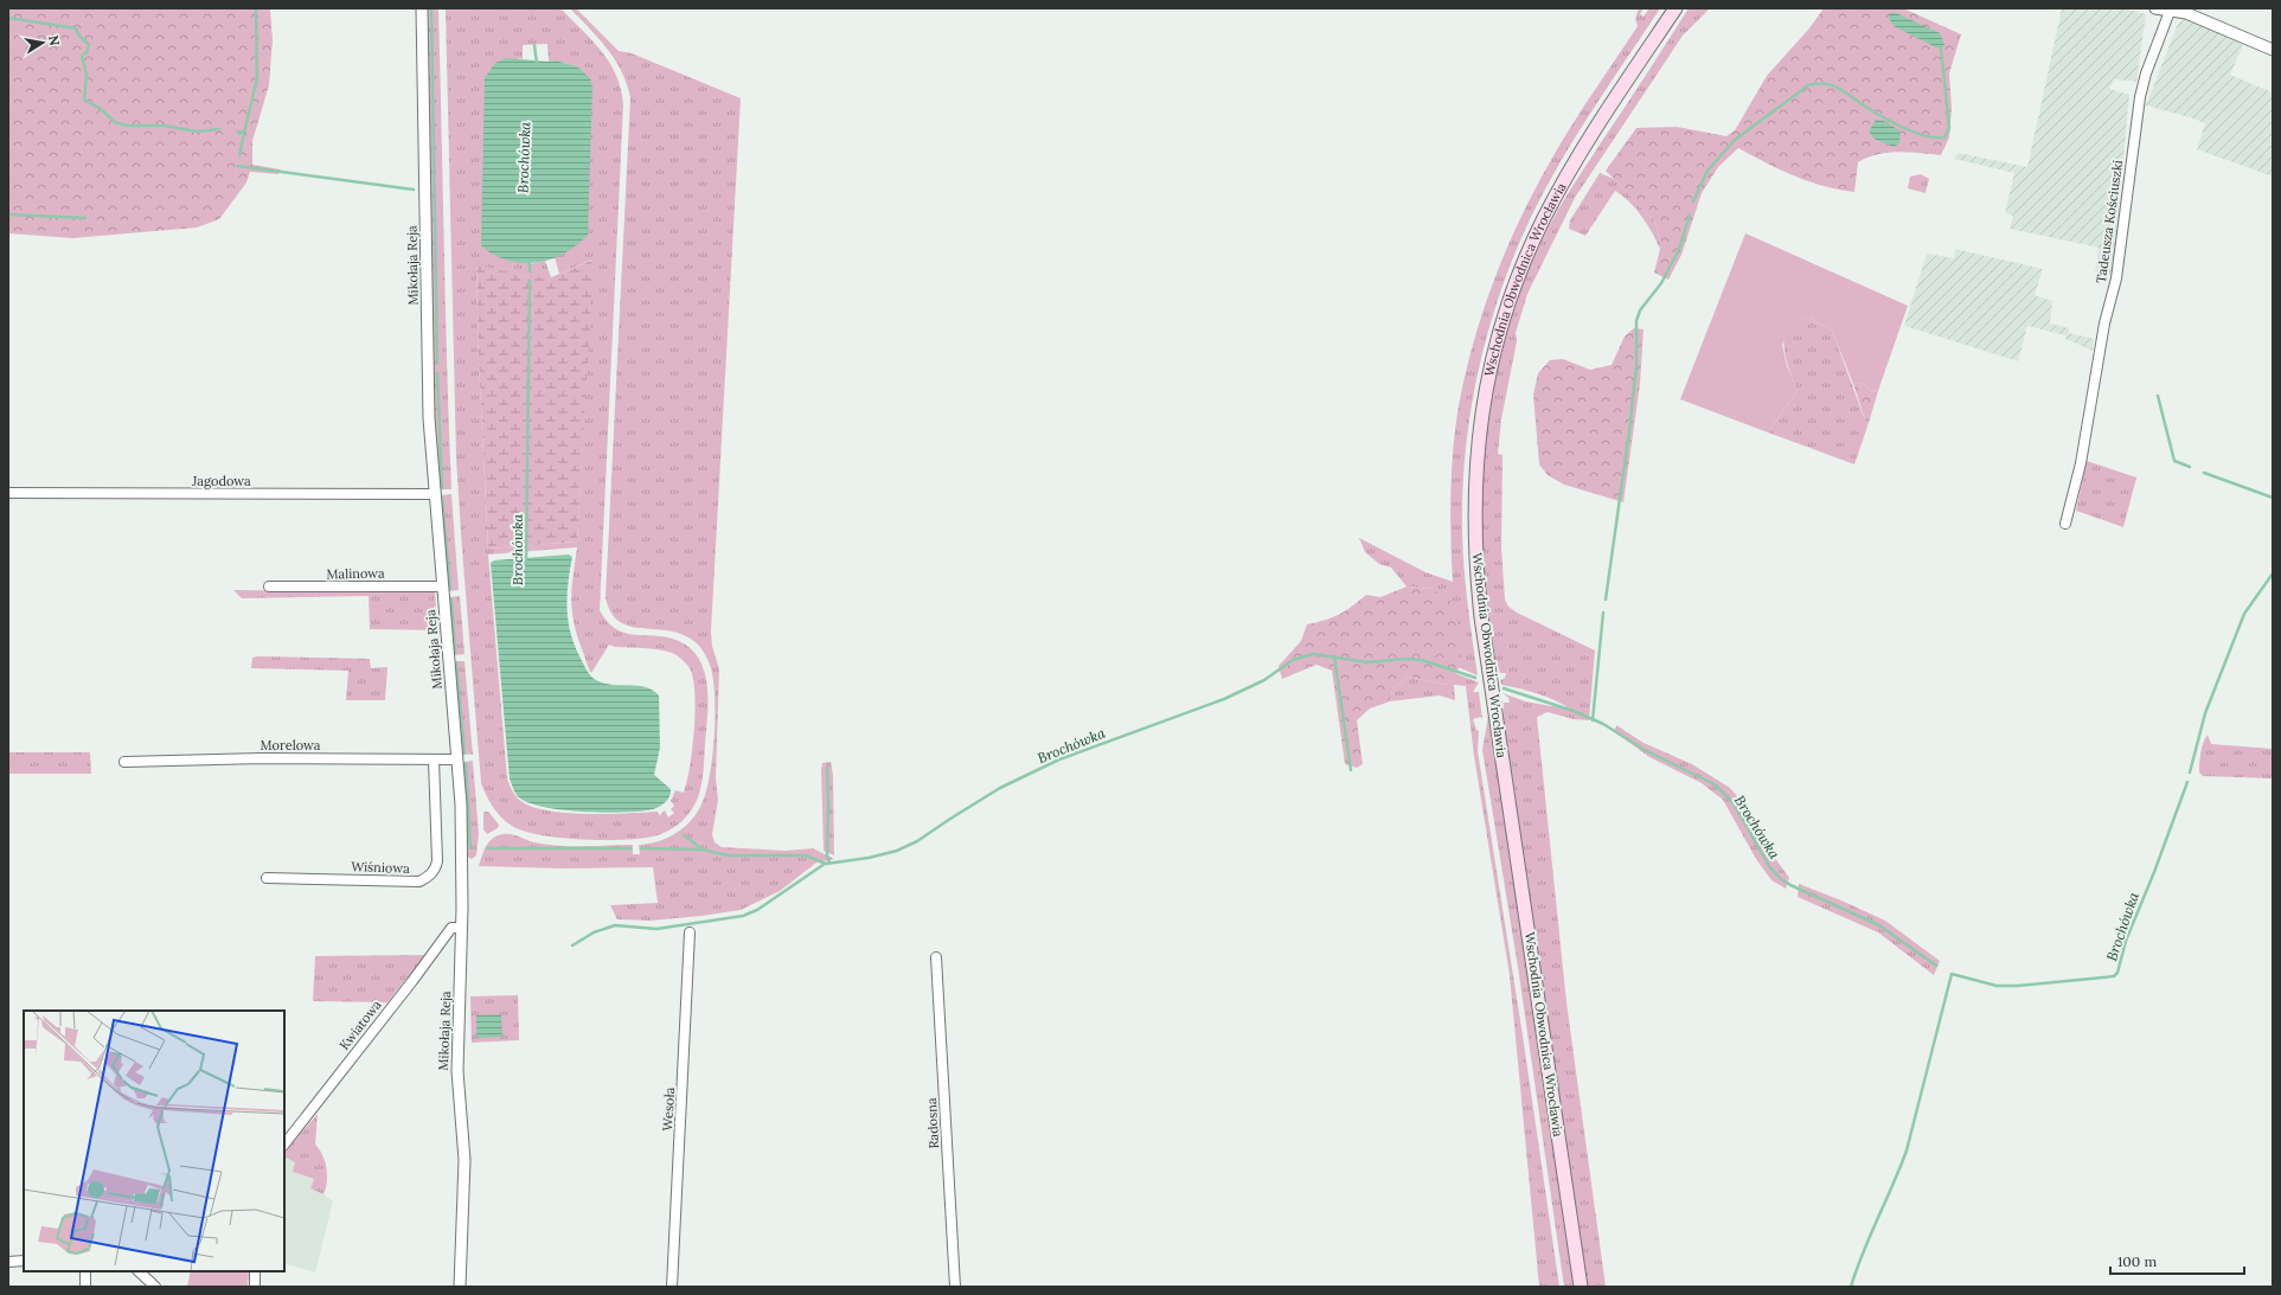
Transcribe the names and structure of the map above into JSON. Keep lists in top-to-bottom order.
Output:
{
  "streets": {
    "main road": ["Wschodnia Obwodnica Wrocławia"],
    "street": [
      "Tadeusza Kościuszki",
      "Mikołaja Reja",
      "Jagodowa",
      "Malinowa",
      "Morelowa",
      "Wiśniowa",
      "Kwiatowa",
      "Wesoła",
      "Radosna"
    ]
  },
  "crossings": [
    ["Mikołaja Reja", "Jagodowa"],
    ["Mikołaja Reja", "Malinowa"],
    ["Mikołaja Reja", "Morelowa"],
    ["Mikołaja Reja", "Kwiatowa"],
    ["Morelowa", "Wiśniowa"]
  ],
  "water": ["Brochówka"],
  "scale_bar": "100 m",
  "north": "right"
}
